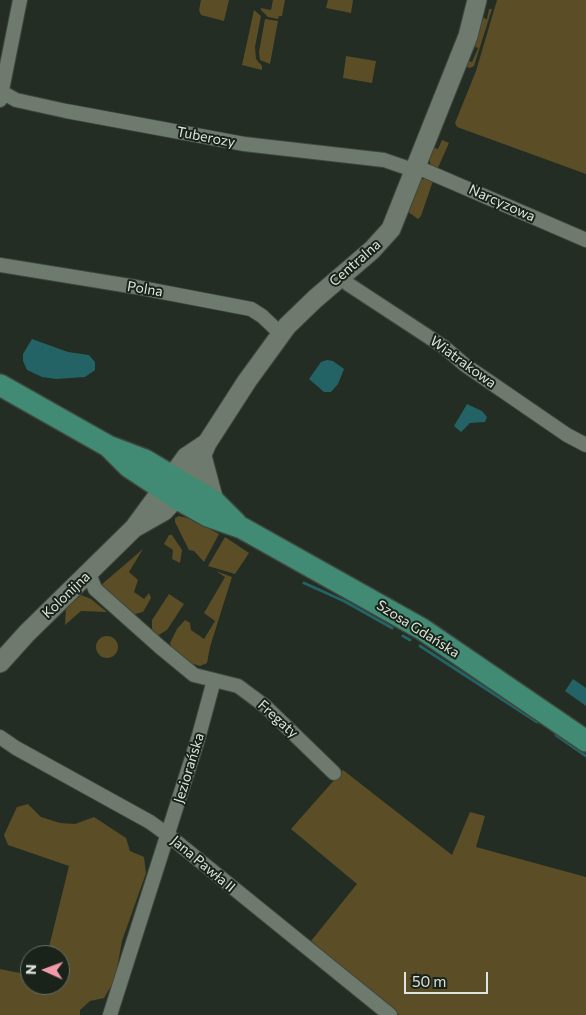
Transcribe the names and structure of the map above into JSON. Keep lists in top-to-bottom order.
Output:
{
  "streets": {
    "main road": ["Szosa Gdańska"],
    "street": [
      "Tuberozy",
      "Narcyzowa",
      "Centralna",
      "Polna",
      "Wiatrakowa",
      "Kolonijna",
      "Fregaty",
      "Jeziorańska",
      "Jana Pawła II"
    ]
  },
  "crossings": [
    ["Tuberozy", "Narcyzowa"],
    ["Tuberozy", "Centralna"],
    ["Narcyzowa", "Centralna"],
    ["Centralna", "Polna"],
    ["Centralna", "Wiatrakowa"],
    ["Centralna", "Kolonijna"],
    ["Centralna", "Szosa Gdańska"],
    ["Kolonijna", "Szosa Gdańska"],
    ["Fregaty", "Jeziorańska"],
    ["Jeziorańska", "Jana Pawła II"]
  ],
  "scale_bar": "50 m",
  "north": "left"
}
